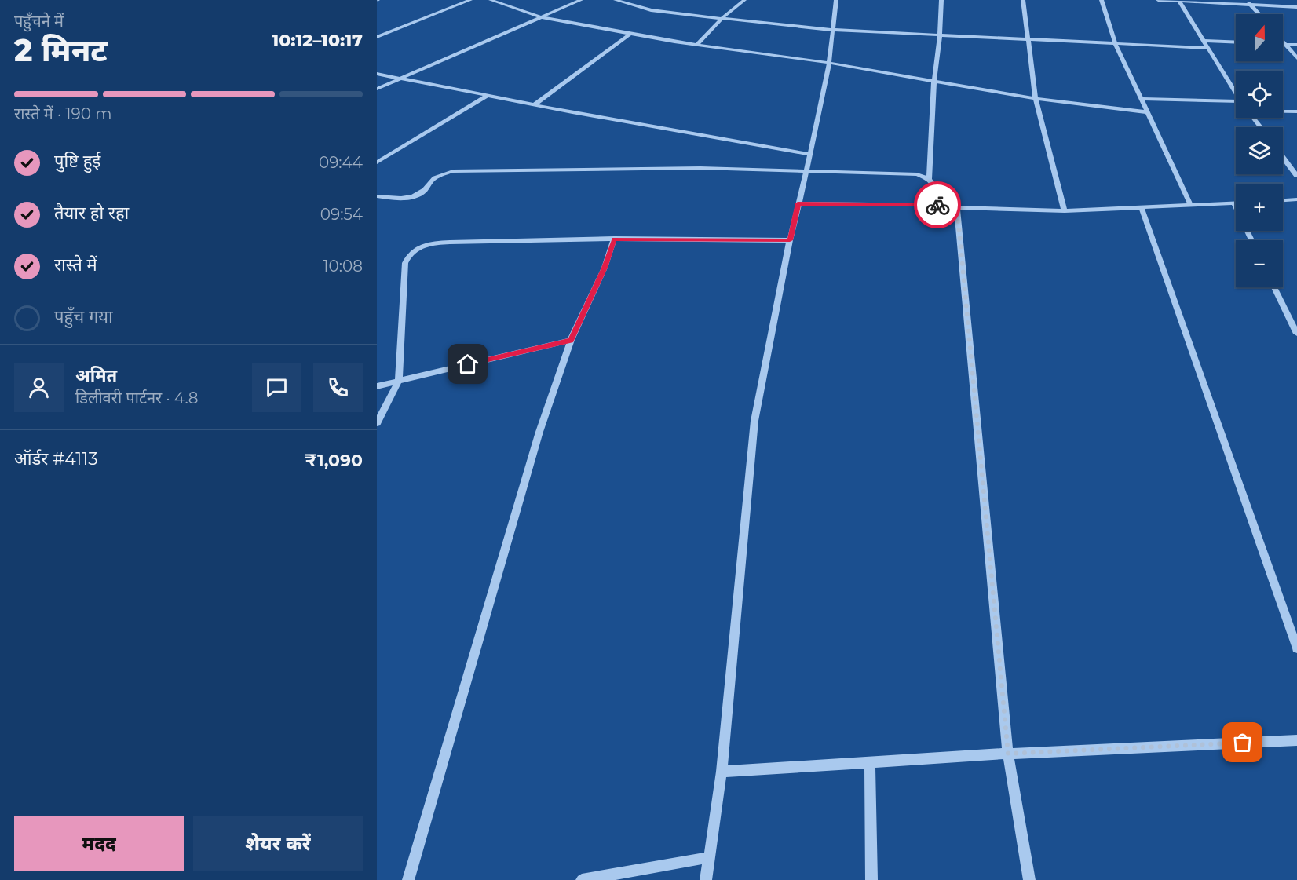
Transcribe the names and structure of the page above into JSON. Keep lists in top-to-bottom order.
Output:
{
  "north": "top",
  "page": {
    "heading": ["2 मिनट", "पहुँचने में", "10:12–10:17"],
    "panel": [
      "अमित",
      "डिलीवरी पार्टनर · 4.8",
      "ऑर्डर #4113",
      "₹1,090"
    ],
    "map_buttons": ["+", "−"],
    "bar": "रास्ते में · 190 m",
    "list": [
      ["पुष्टि हुई", "09:44"],
      ["तैयार हो रहा", "09:54"],
      ["रास्ते में", "10:08"],
      "पहुँच गया"
    ],
    "buttons": ["मदद", "शेयर करें"]
  }
}
